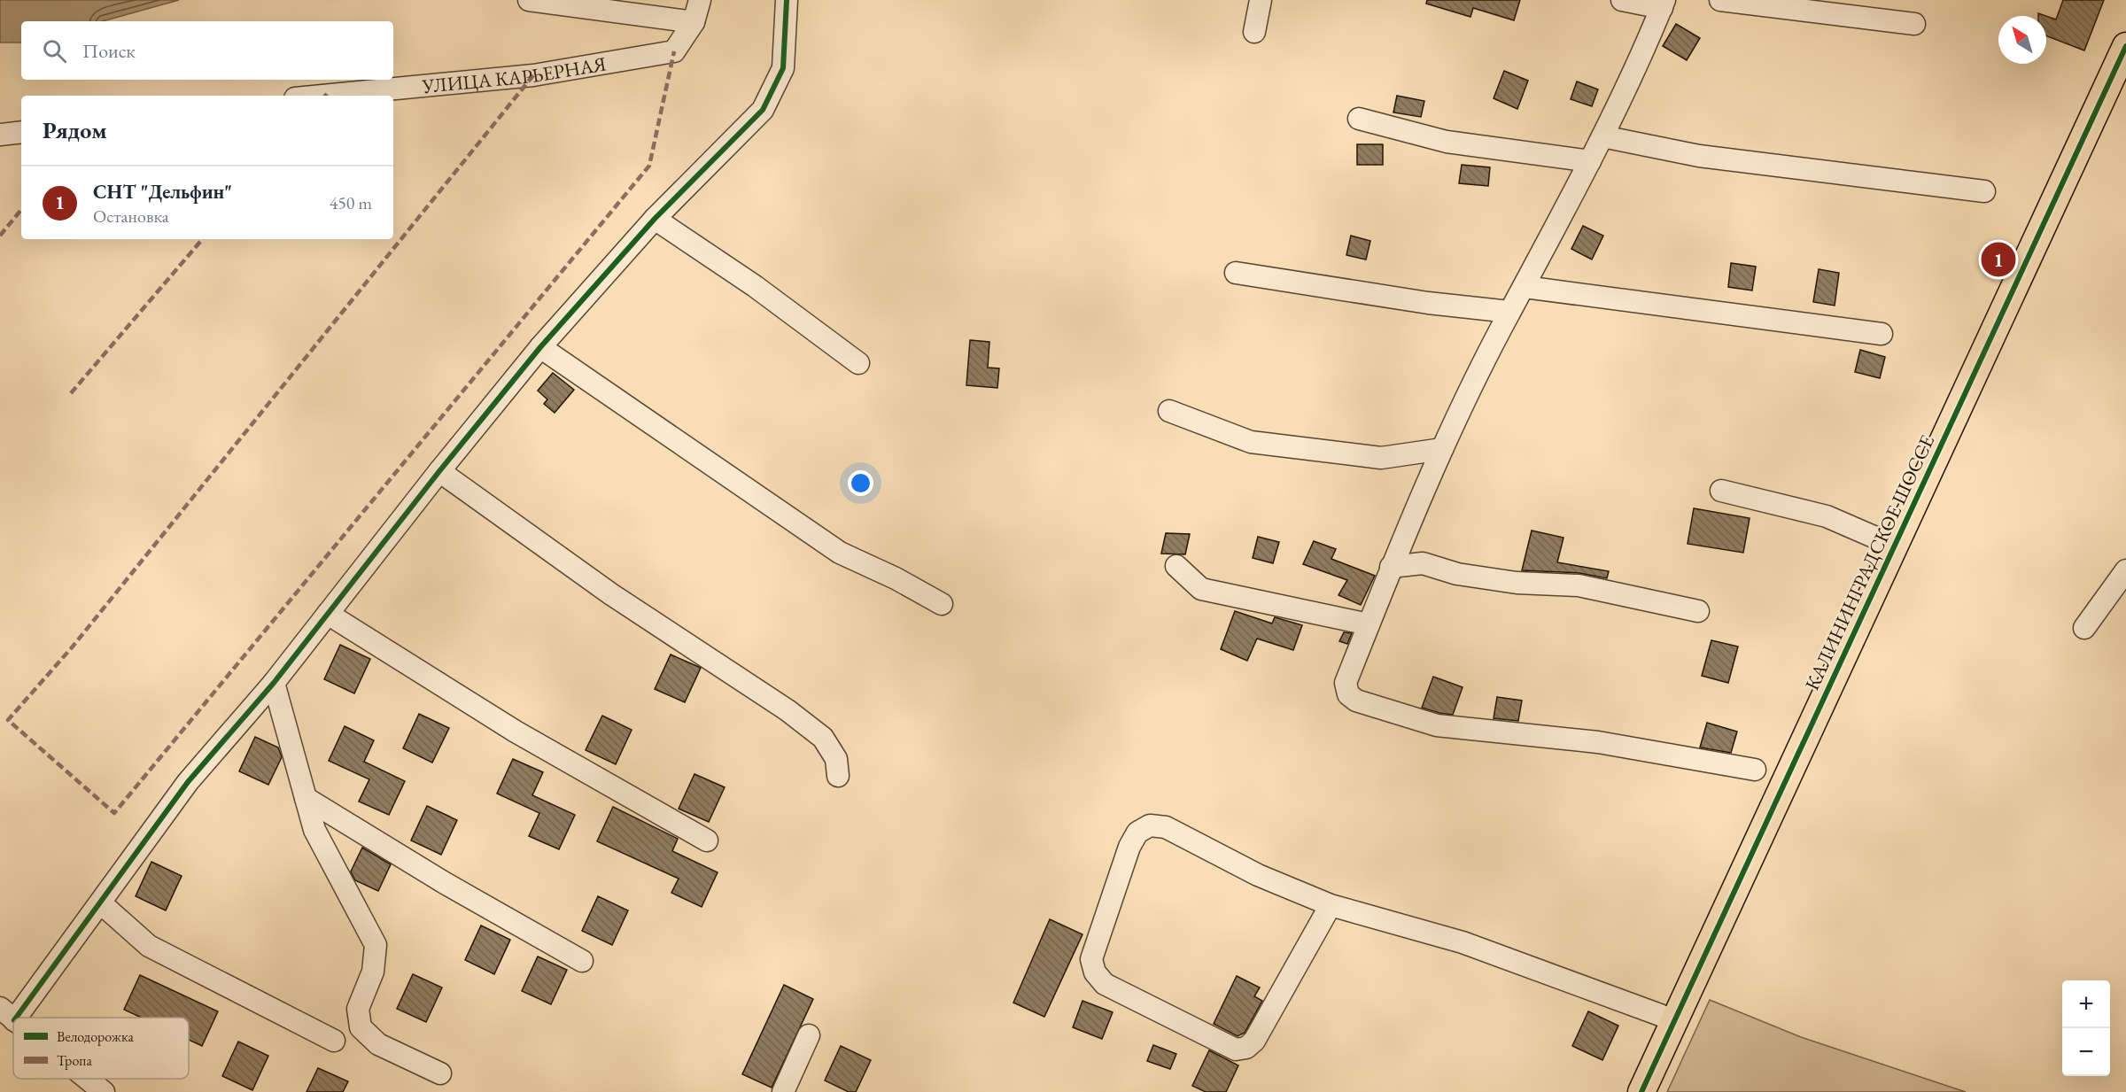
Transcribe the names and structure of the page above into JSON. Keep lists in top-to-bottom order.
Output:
{
  "streets": {
    "main road": ["КАЛИНИНГРАДСКОЕ ШОССЕ"],
    "street": ["УЛИЦА КАРЬЕРНАЯ"]
  },
  "legend": ["Велодорожка", "Тропа"],
  "north": "top left",
  "page": {
    "search": "Поиск",
    "heading": "Рядом",
    "list": [
      {
        "mark": "1",
        "name": "СНТ \"Дельфин\"",
        "note": "Остановка",
        "value": "450 m"
      }
    ],
    "pins": "1",
    "map_buttons": ["+", "−"]
  }
}
